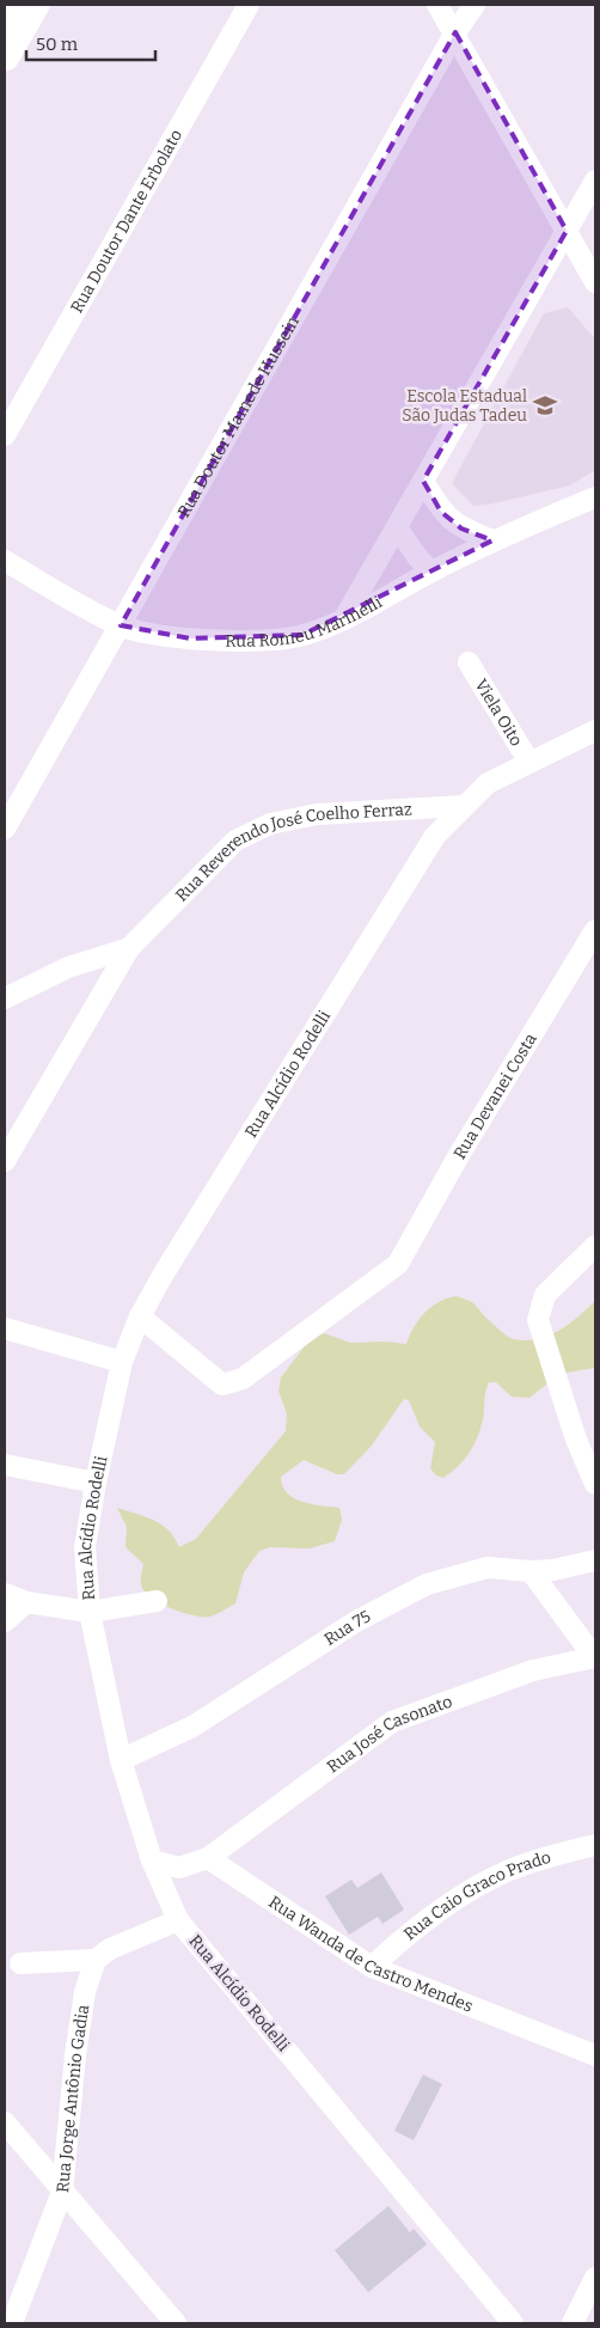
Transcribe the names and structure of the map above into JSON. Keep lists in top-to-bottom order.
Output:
{
  "streets": {
    "street": [
      "Rua Doutor Dante Erbolato",
      "Rua Doutor Mamede Hussein",
      "Rua Romeu Marinelli",
      "Viela Oito",
      "Rua Reverendo José Coelho Ferraz",
      "Rua Alcídio Rodelli",
      "Rua Devanei Costa",
      "Rua 75",
      "Rua José Casonato",
      "Rua Caio Graco Prado",
      "Rua Wanda de Castro Mendes",
      "Rua Jorge Antônio Gadia"
    ]
  },
  "crossings": [
    ["Rua Doutor Mamede Hussein", "Rua Romeu Marinelli"],
    ["Rua Reverendo José Coelho Ferraz", "Rua Alcídio Rodelli"],
    ["Rua Alcídio Rodelli", "Rua Devanei Costa"],
    ["Rua Alcídio Rodelli", "Rua 75"],
    ["Rua José Casonato", "Rua Wanda de Castro Mendes"],
    ["Rua Caio Graco Prado", "Rua Wanda de Castro Mendes"]
  ],
  "places": {
    "school or university": ["Escola Estadual São Judas Tadeu"]
  },
  "scale_bar": "50 m"
}
